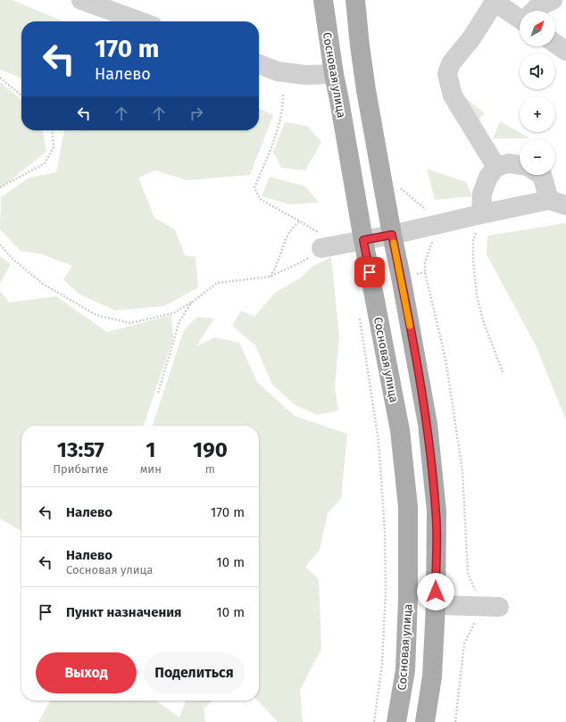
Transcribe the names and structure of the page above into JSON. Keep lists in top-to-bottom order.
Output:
{
  "streets": {
    "main road": ["Сосновая улица"]
  },
  "north": "top right",
  "page": {
    "map_buttons": ["+", "−"],
    "turn": ["170 m", "Налево"],
    "eta": [
      "13:57",
      "Прибытие",
      "1",
      "мин",
      "190",
      "m"
    ],
    "list": [
      {
        "name": "Налево",
        "value": "170 m"
      },
      {
        "name": "Налево",
        "note": "Сосновая улица",
        "value": "10 m"
      },
      {
        "name": "Пункт назначения",
        "value": "10 m"
      }
    ],
    "buttons": ["Выход", "Поделиться"]
  }
}
